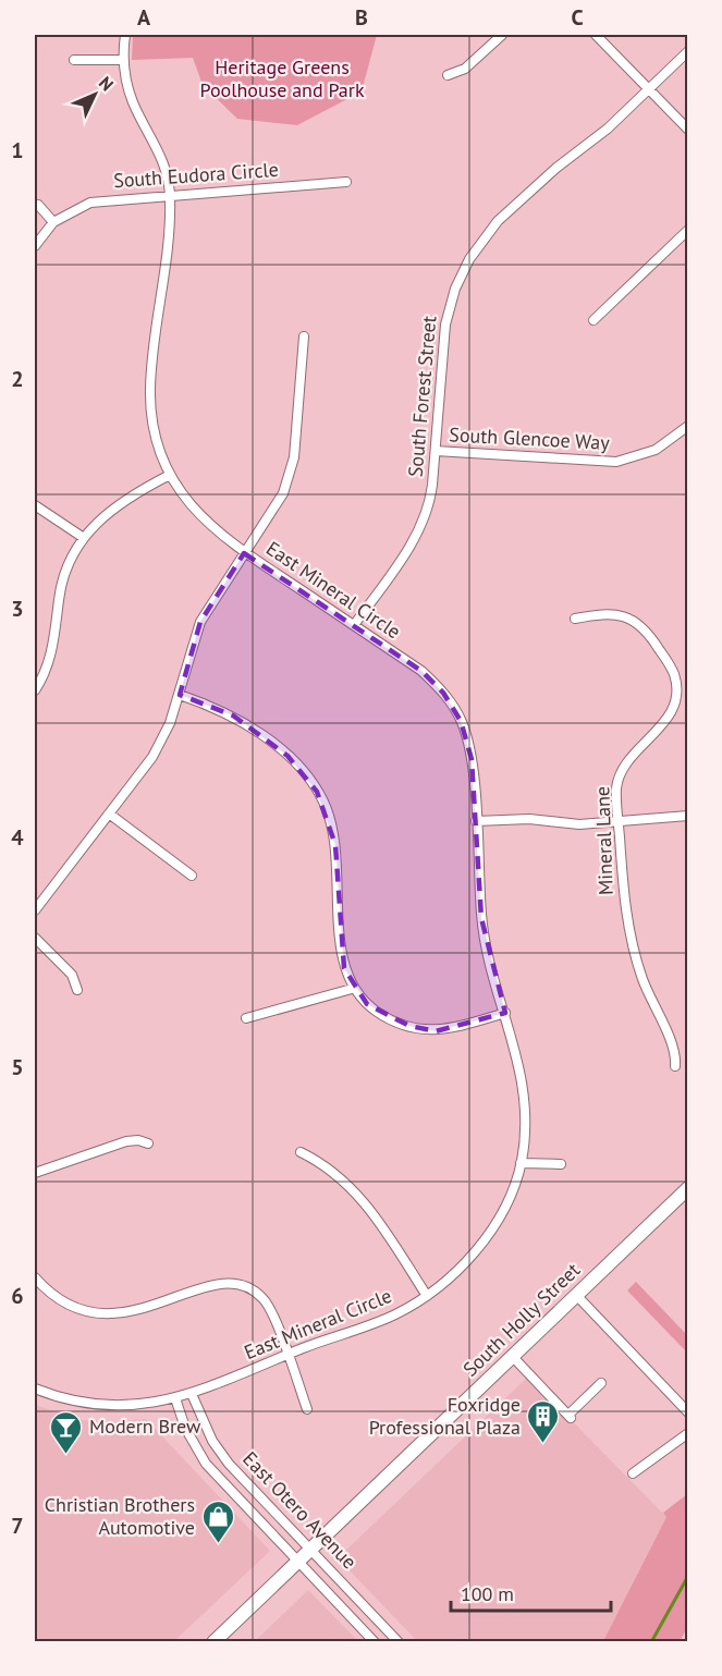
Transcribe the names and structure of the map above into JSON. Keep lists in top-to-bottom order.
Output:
{
  "streets": {
    "main road": ["South Holly Street"],
    "street": [
      "South Eudora Circle",
      "South Forest Street",
      "South Glencoe Way",
      "East Mineral Circle",
      "Mineral Lane",
      "East Otero Avenue"
    ]
  },
  "crossings": [
    ["South Eudora Circle", "East Mineral Circle"],
    ["South Forest Street", "South Glencoe Way"],
    ["South Forest Street", "East Mineral Circle"],
    ["East Mineral Circle", "East Otero Avenue"],
    ["South Holly Street", "East Otero Avenue"]
  ],
  "parks": ["Heritage Greens Poolhouse and Park"],
  "places": {
    "building": ["Foxridge Professional Plaza"],
    "bar": ["Modern Brew"],
    "shop": ["Christian Brothers Automotive"]
  },
  "scale_bar": "100 m",
  "north": "top right",
  "grid": {
    "columns": ["A", "B", "C"],
    "rows": [
      "1",
      "2",
      "3",
      "4",
      "5",
      "6",
      "7"
    ]
  }
}
